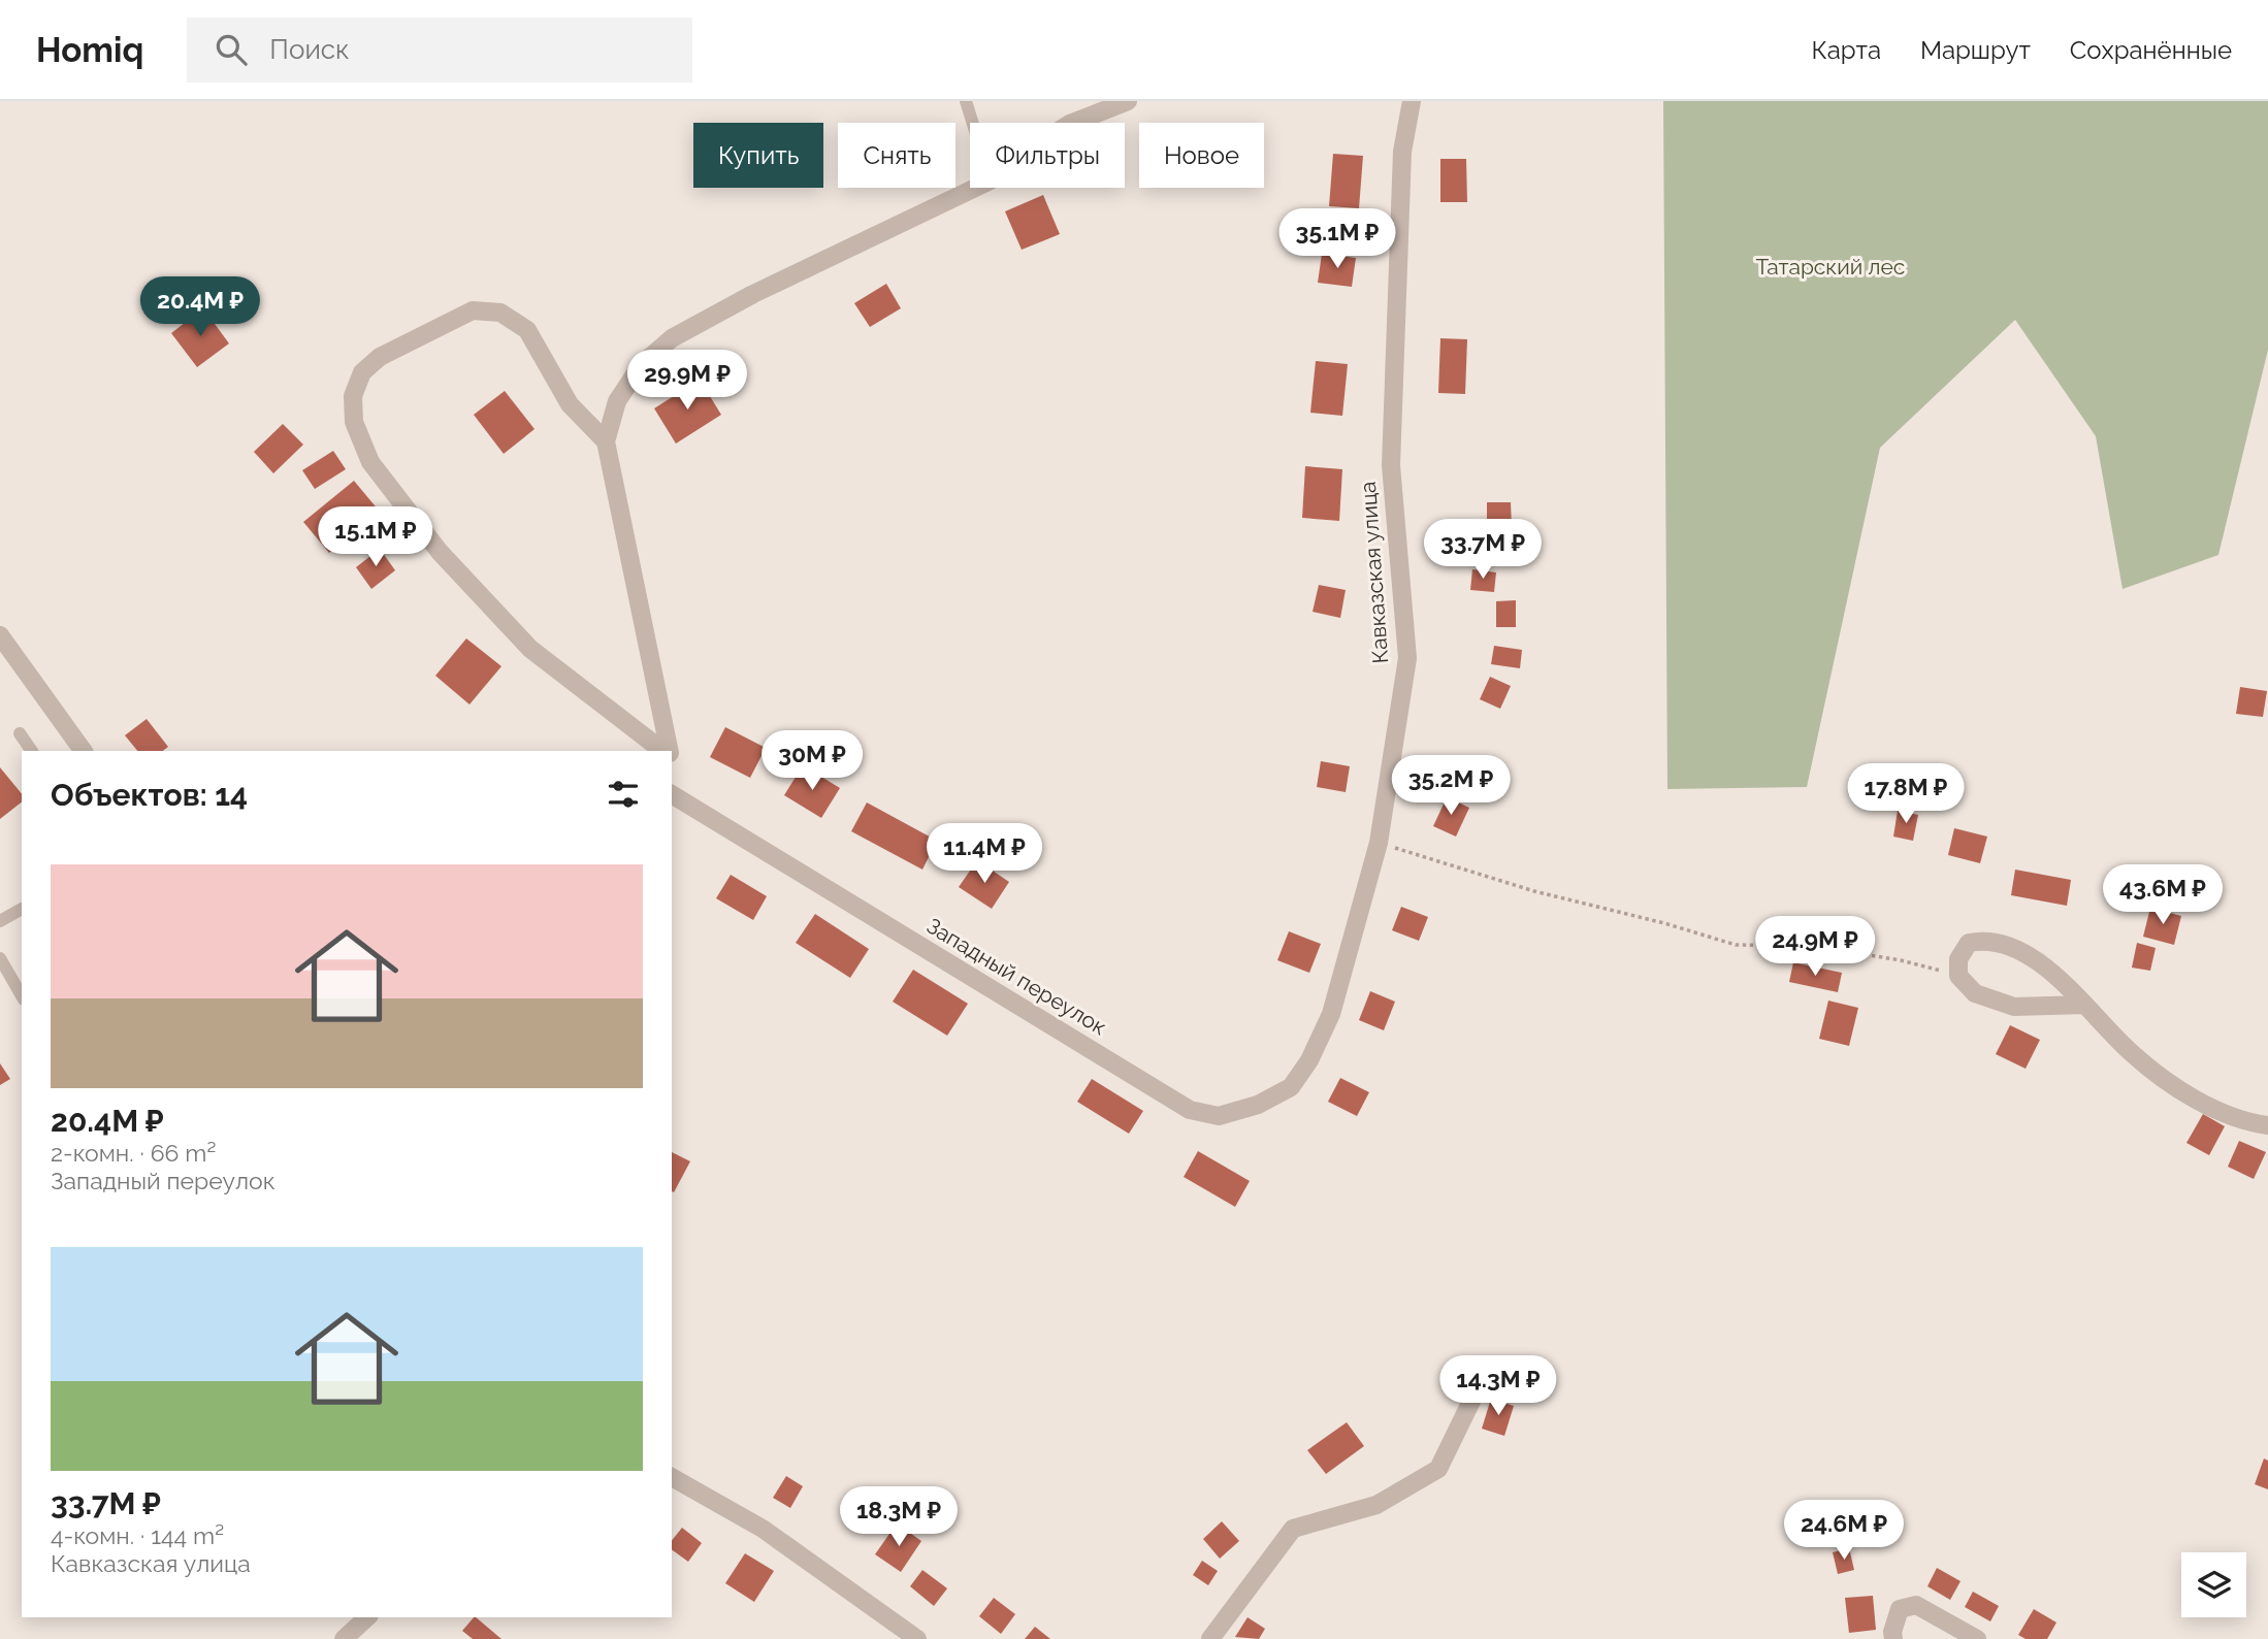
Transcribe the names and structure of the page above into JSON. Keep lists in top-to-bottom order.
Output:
{
  "streets": {
    "street": ["Кавказская улица", "Западный переулок"]
  },
  "crossings": [
    ["Кавказская улица", "Западный переулок"]
  ],
  "parks": ["Татарский лес"],
  "page": {
    "header": "Homiq",
    "search": "Поиск",
    "nav": ["Карта", "Маршрут", "Сохранённые"],
    "chip": [
      "Купить",
      "Снять",
      "Фильтры",
      "Новое"
    ],
    "price": [
      "35.1M ₽",
      "20.4M ₽",
      "29.9M ₽",
      "15.1M ₽",
      "33.7M ₽",
      "30M ₽",
      "35.2M ₽",
      "17.8M ₽",
      "11.4M ₽",
      "43.6M ₽",
      "24.9M ₽",
      "14.3M ₽",
      "18.3M ₽",
      "24.6M ₽"
    ],
    "heading": "Объектов: 14",
    "list": [
      {
        "name": "20.4M ₽",
        "note": "2-комн. · 66 m² · Западный переулок"
      },
      {
        "name": "33.7M ₽",
        "note": "4-комн. · 144 m² · Кавказская улица"
      }
    ]
  }
}
